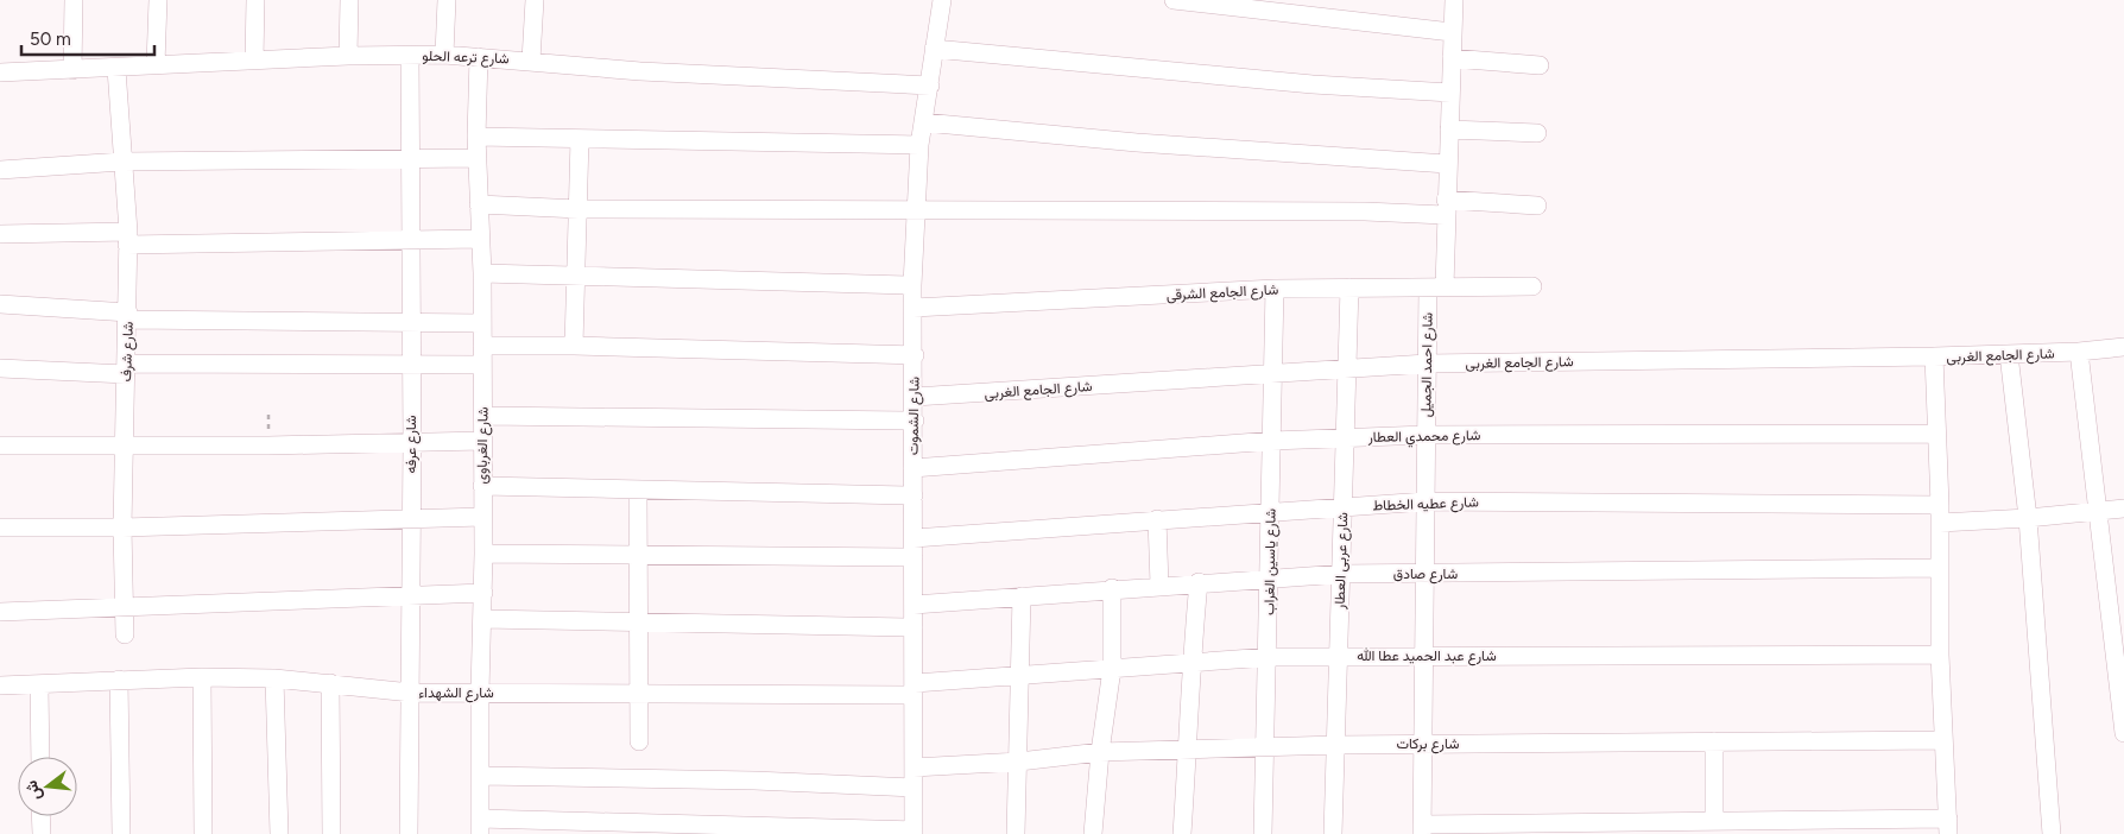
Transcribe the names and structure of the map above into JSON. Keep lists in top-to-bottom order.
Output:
{
  "streets": {
    "street": [
      "شارع ترعه الحلو",
      "شارع الجامع الشرقى",
      "شارع شرف",
      "شارع الجامع الغربى",
      "شارع احمد الجميل",
      "شارع الشموت",
      "شارع محمدي العطار",
      "شارع عرفه",
      "شارع الغرباوى",
      "شارع عطيه الخطاط",
      "شارع عربى العطار",
      "شارع ياسين الغراب",
      "شارع صادق",
      "شارع عبد الحميد عطا الله",
      "شارع الشهداء",
      "شارع بركات"
    ]
  },
  "crossings": [
    ["شارع ترعه الحلو", "شارع شرف"],
    ["شارع ترعه الحلو", "شارع الشموت"],
    ["شارع ترعه الحلو", "شارع عرفه"],
    ["شارع ترعه الحلو", "شارع الغرباوى"],
    ["شارع الجامع الشرقى", "شارع احمد الجميل"],
    ["شارع الجامع الشرقى", "شارع الشموت"],
    ["شارع الجامع الشرقى", "شارع عربى العطار"],
    ["شارع الجامع الشرقى", "شارع ياسين الغراب"],
    ["شارع الجامع الغربى", "شارع احمد الجميل"],
    ["شارع الجامع الغربى", "شارع الشموت"],
    ["شارع الجامع الغربى", "شارع عربى العطار"],
    ["شارع الجامع الغربى", "شارع ياسين الغراب"],
    ["شارع احمد الجميل", "شارع محمدي العطار"],
    ["شارع احمد الجميل", "شارع عطيه الخطاط"],
    ["شارع احمد الجميل", "شارع صادق"],
    ["شارع احمد الجميل", "شارع عبد الحميد عطا الله"],
    ["شارع احمد الجميل", "شارع بركات"],
    ["شارع الشموت", "شارع محمدي العطار"],
    ["شارع الشموت", "شارع عطيه الخطاط"],
    ["شارع الشموت", "شارع صادق"],
    ["شارع الشموت", "شارع عبد الحميد عطا الله"],
    ["شارع الشموت", "شارع الشهداء"],
    ["شارع الشموت", "شارع بركات"],
    ["شارع محمدي العطار", "شارع عربى العطار"],
    ["شارع محمدي العطار", "شارع ياسين الغراب"],
    ["شارع عرفه", "شارع الشهداء"],
    ["شارع الغرباوى", "شارع الشهداء"],
    ["شارع عطيه الخطاط", "شارع عربى العطار"],
    ["شارع عطيه الخطاط", "شارع ياسين الغراب"],
    ["شارع عربى العطار", "شارع صادق"],
    ["شارع عربى العطار", "شارع عبد الحميد عطا الله"],
    ["شارع عربى العطار", "شارع بركات"],
    ["شارع ياسين الغراب", "شارع صادق"],
    ["شارع ياسين الغراب", "شارع عبد الحميد عطا الله"],
    ["شارع ياسين الغراب", "شارع بركات"],
    ["شارع عبد الحميد عطا الله", "شارع الشهداء"]
  ],
  "scale_bar": "50 m",
  "north": "left"
}
